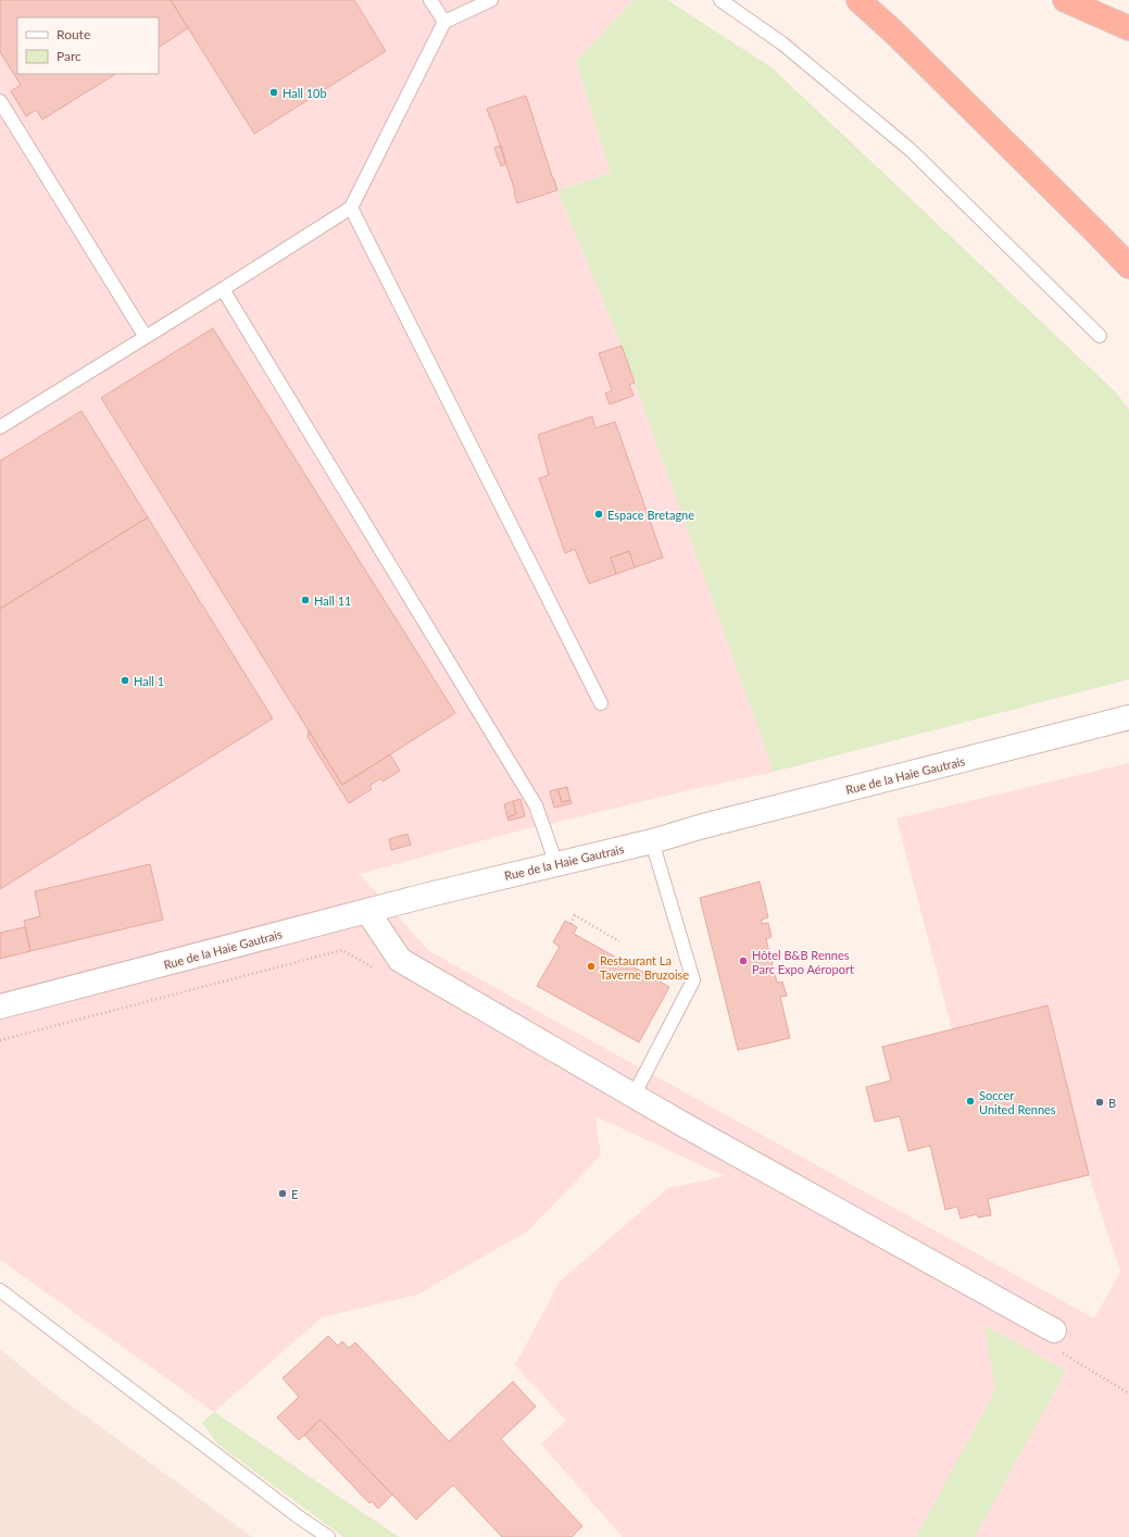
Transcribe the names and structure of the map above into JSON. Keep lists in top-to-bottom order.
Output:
{
  "streets": {
    "street": ["Rue de la Haie Gautrais"]
  },
  "places": [
    "Hall 10b",
    "Espace Bretagne",
    "Hall 11",
    "Hall 1",
    "Hôtel B&B Rennes Parc Expo Aéroport",
    "Restaurant La Taverne Bruzoise",
    "Soccer United Rennes",
    "B",
    "E"
  ],
  "legend": ["Route", "Parc"]
}
